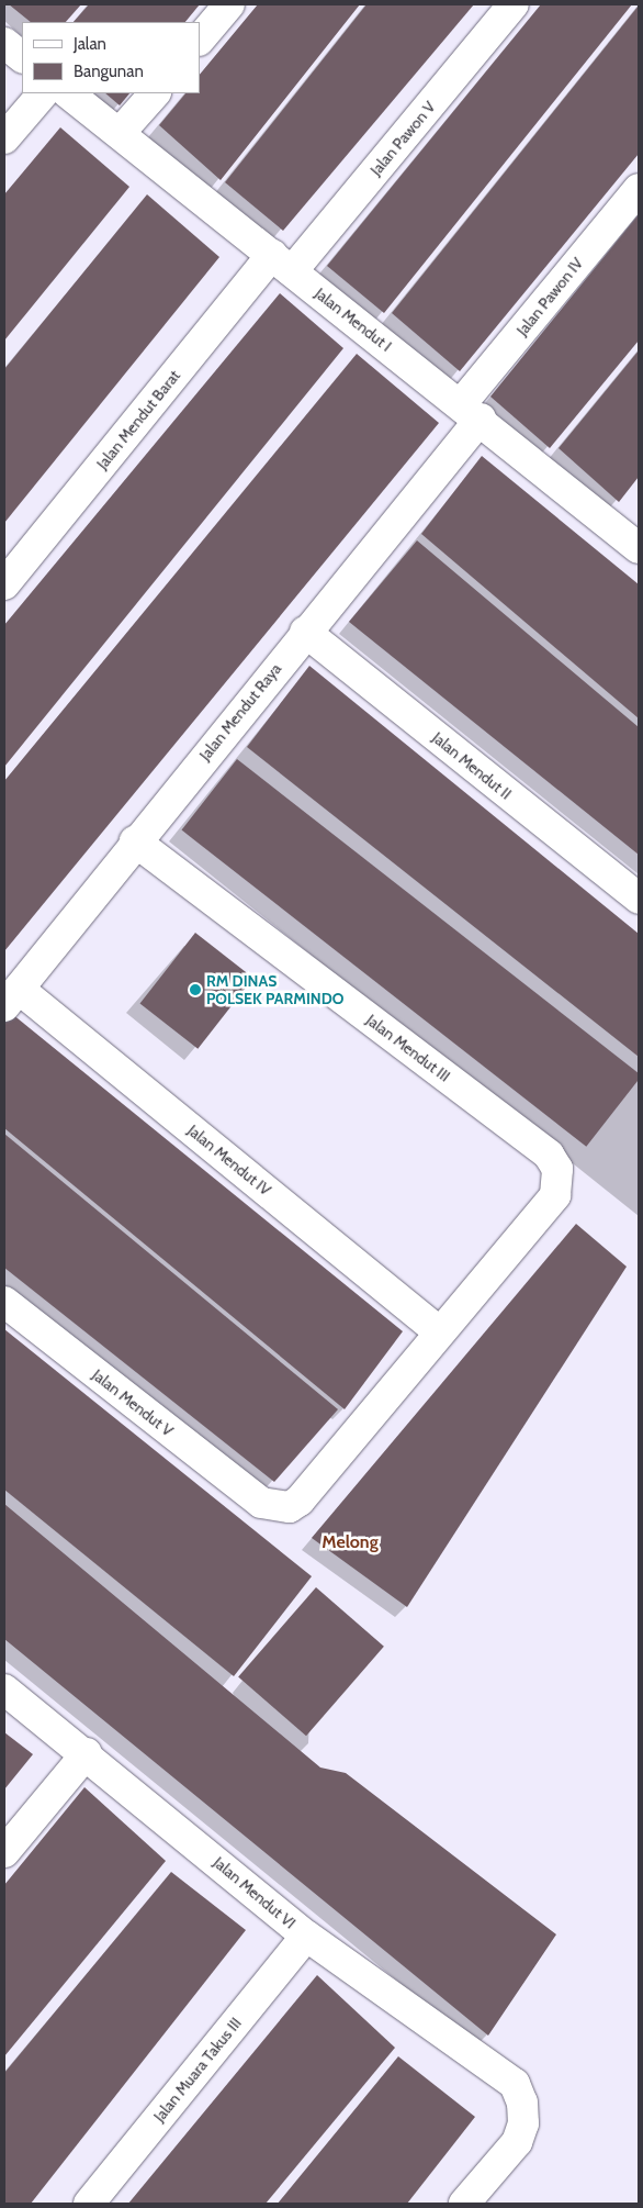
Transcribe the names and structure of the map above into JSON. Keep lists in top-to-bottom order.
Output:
{
  "streets": {
    "street": [
      "Jalan Pawon V",
      "Jalan Pawon IV",
      "Jalan Mendut I",
      "Jalan Mendut Barat",
      "Jalan Mendut Raya",
      "Jalan Mendut II",
      "Jalan Mendut III",
      "Jalan Mendut IV",
      "Jalan Mendut V",
      "Jalan Mendut VI",
      "Jalan Muara Takus III"
    ]
  },
  "crossings": [
    ["Jalan Pawon V", "Jalan Mendut I"],
    ["Jalan Pawon V", "Jalan Mendut Barat"],
    ["Jalan Pawon IV", "Jalan Mendut I"],
    ["Jalan Pawon IV", "Jalan Mendut Raya"],
    ["Jalan Mendut I", "Jalan Mendut Barat"],
    ["Jalan Mendut I", "Jalan Mendut Raya"],
    ["Jalan Mendut Raya", "Jalan Mendut II"],
    ["Jalan Mendut Raya", "Jalan Mendut III"],
    ["Jalan Mendut Raya", "Jalan Mendut IV"],
    ["Jalan Mendut III", "Jalan Mendut IV"],
    ["Jalan Mendut III", "Jalan Mendut V"],
    ["Jalan Mendut IV", "Jalan Mendut V"],
    ["Jalan Mendut VI", "Jalan Muara Takus III"]
  ],
  "districts": ["Melong"],
  "places": ["RM DINAS POLSEK PARMINDO"],
  "legend": ["Jalan", "Bangunan"]
}
